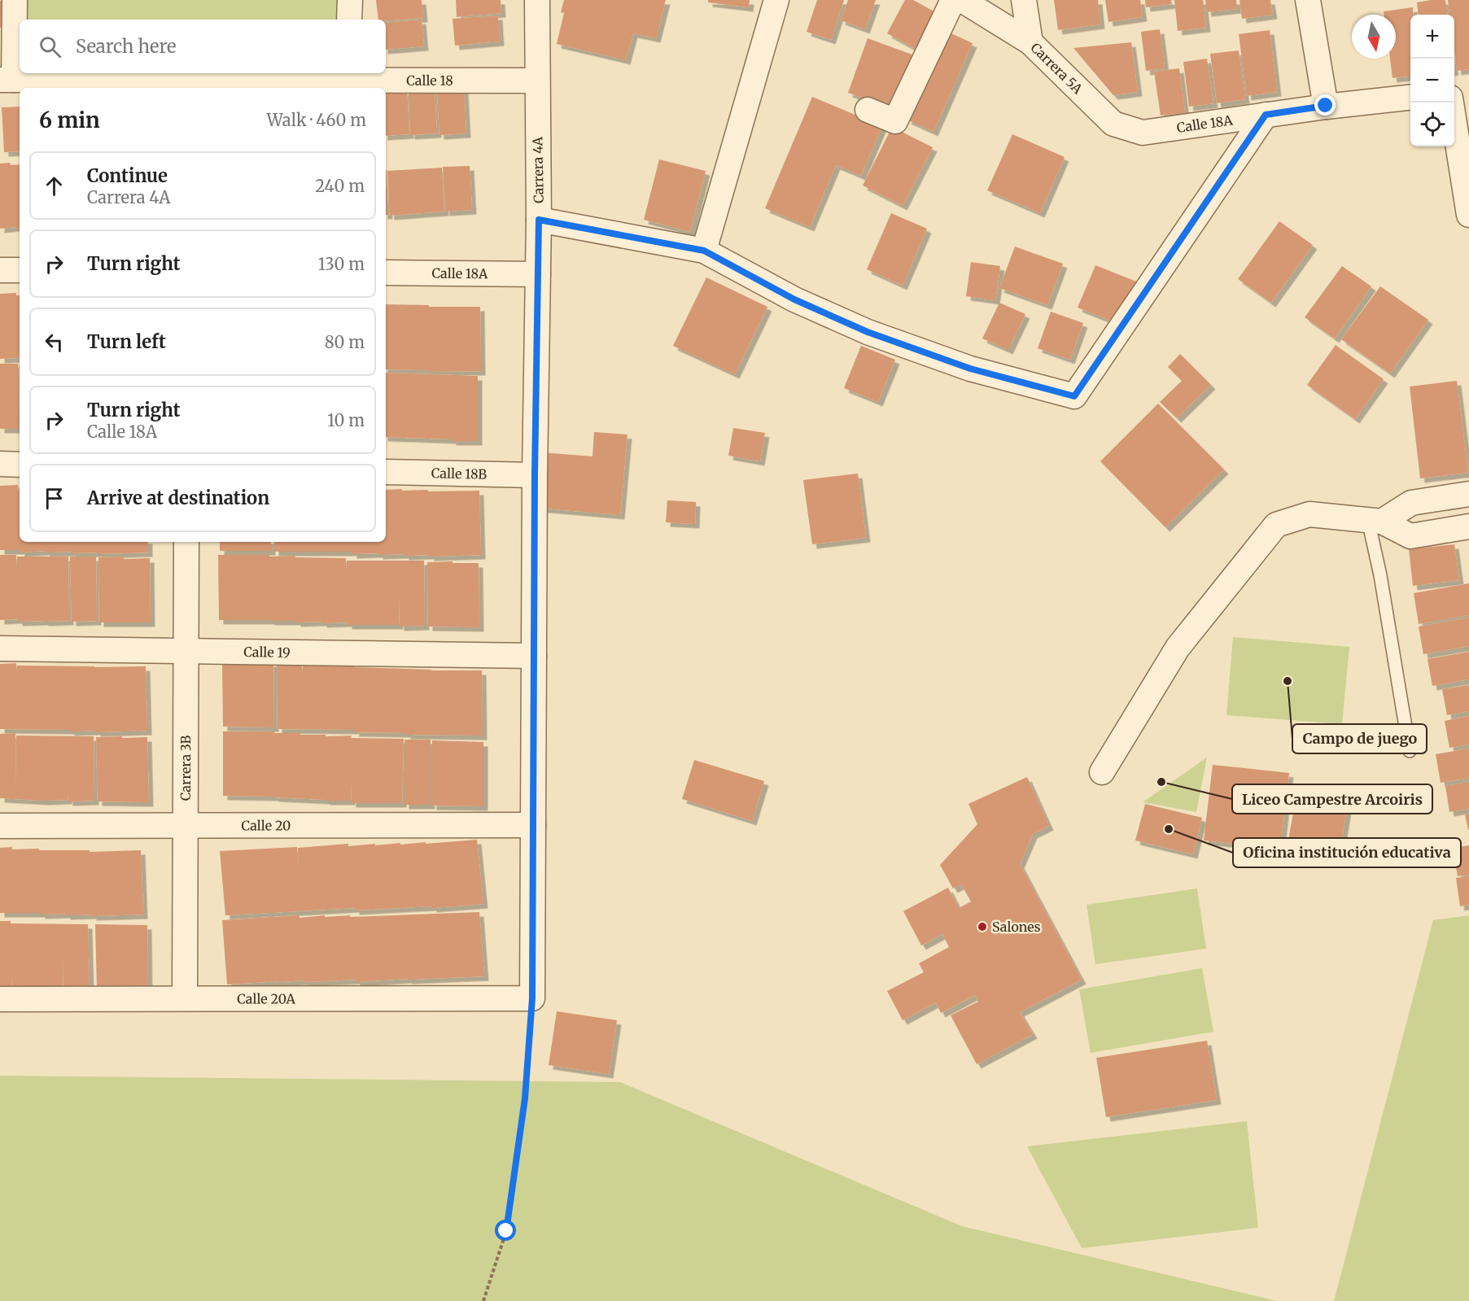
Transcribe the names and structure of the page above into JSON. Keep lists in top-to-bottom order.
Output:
{
  "streets": {
    "street": [
      "Carrera 5A",
      "Calle 18",
      "Calle 18A",
      "Carrera 4A",
      "Calle 18B",
      "Calle 19",
      "Carrera 3B",
      "Calle 20",
      "Calle 20A"
    ]
  },
  "crossings": [
    ["Carrera 5A", "Calle 18A"],
    ["Calle 18", "Carrera 4A"],
    ["Calle 18A", "Carrera 4A"],
    ["Carrera 4A", "Calle 18B"],
    ["Carrera 4A", "Calle 19"],
    ["Carrera 4A", "Calle 20"],
    ["Carrera 4A", "Calle 20A"],
    ["Calle 19", "Carrera 3B"],
    ["Carrera 3B", "Calle 20"],
    ["Carrera 3B", "Calle 20A"]
  ],
  "places": [
    "Campo de juego",
    "Liceo Campestre Arcoiris",
    "Oficina institución educativa",
    "Salones"
  ],
  "north": "bottom",
  "page": {
    "map_buttons": ["+", "−"],
    "search": "Search here",
    "heading": ["6 min", "Walk · 460 m"],
    "list": [
      ["Continue", "Carrera 4A", "240 m"],
      ["Turn right", "130 m"],
      ["Turn left", "80 m"],
      ["Turn right", "Calle 18A", "10 m"],
      "Arrive at destination"
    ]
  }
}
